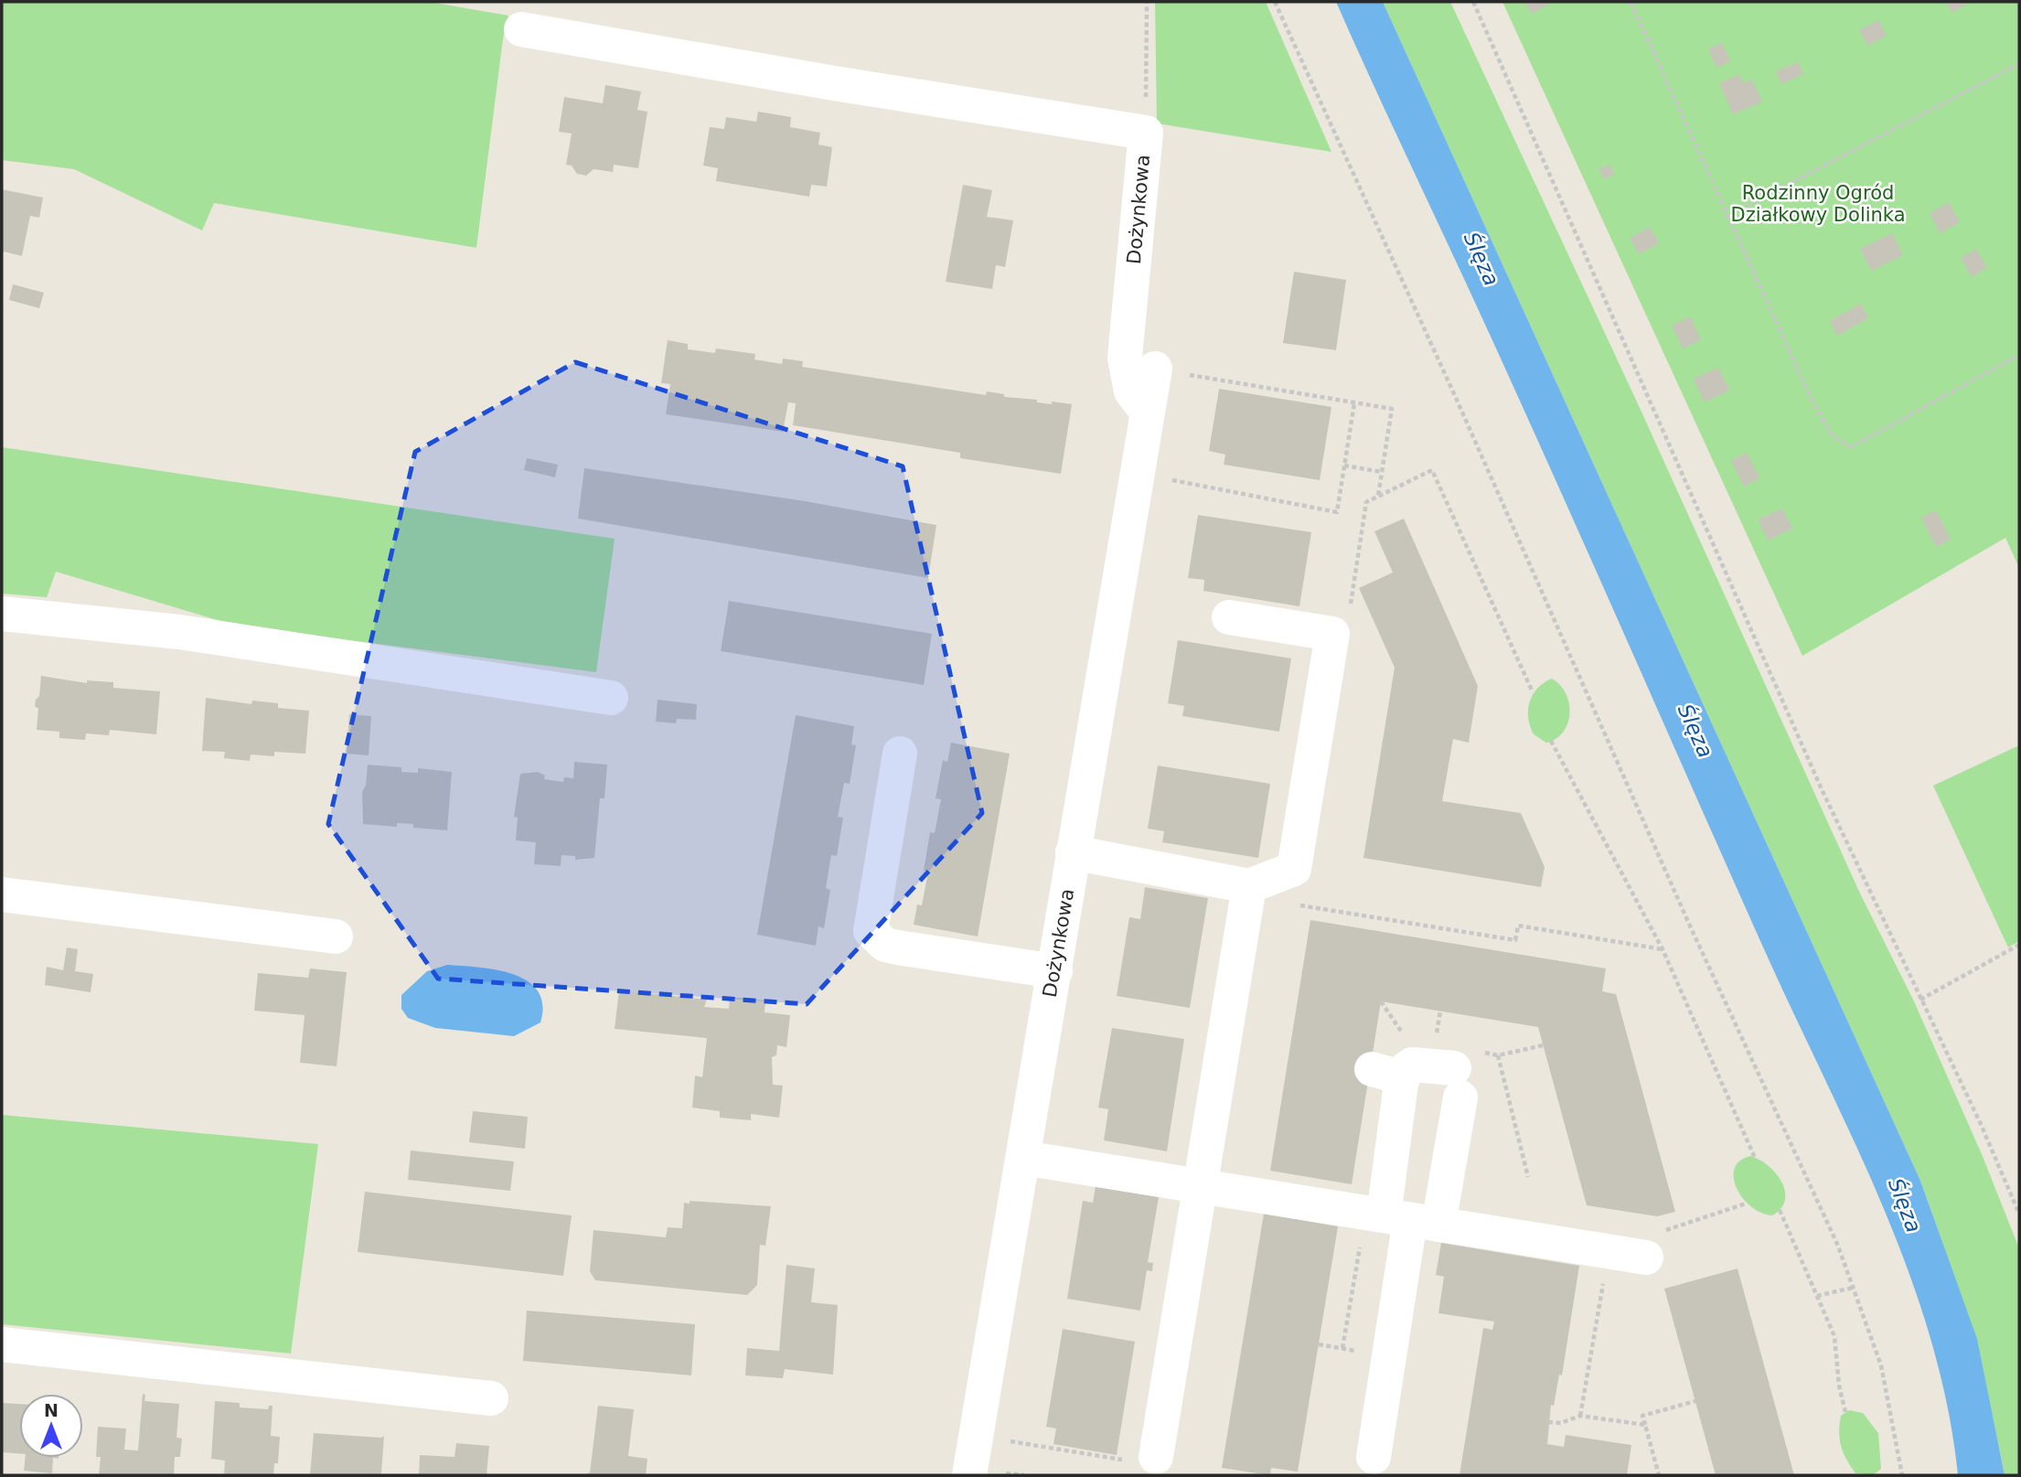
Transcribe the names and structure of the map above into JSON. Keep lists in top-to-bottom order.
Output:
{
  "streets": {
    "street": ["Dożynkowa"]
  },
  "water": ["Ślęza"],
  "parks": ["Rodzinny Ogród Działkowy Dolinka"],
  "north": "top"
}
